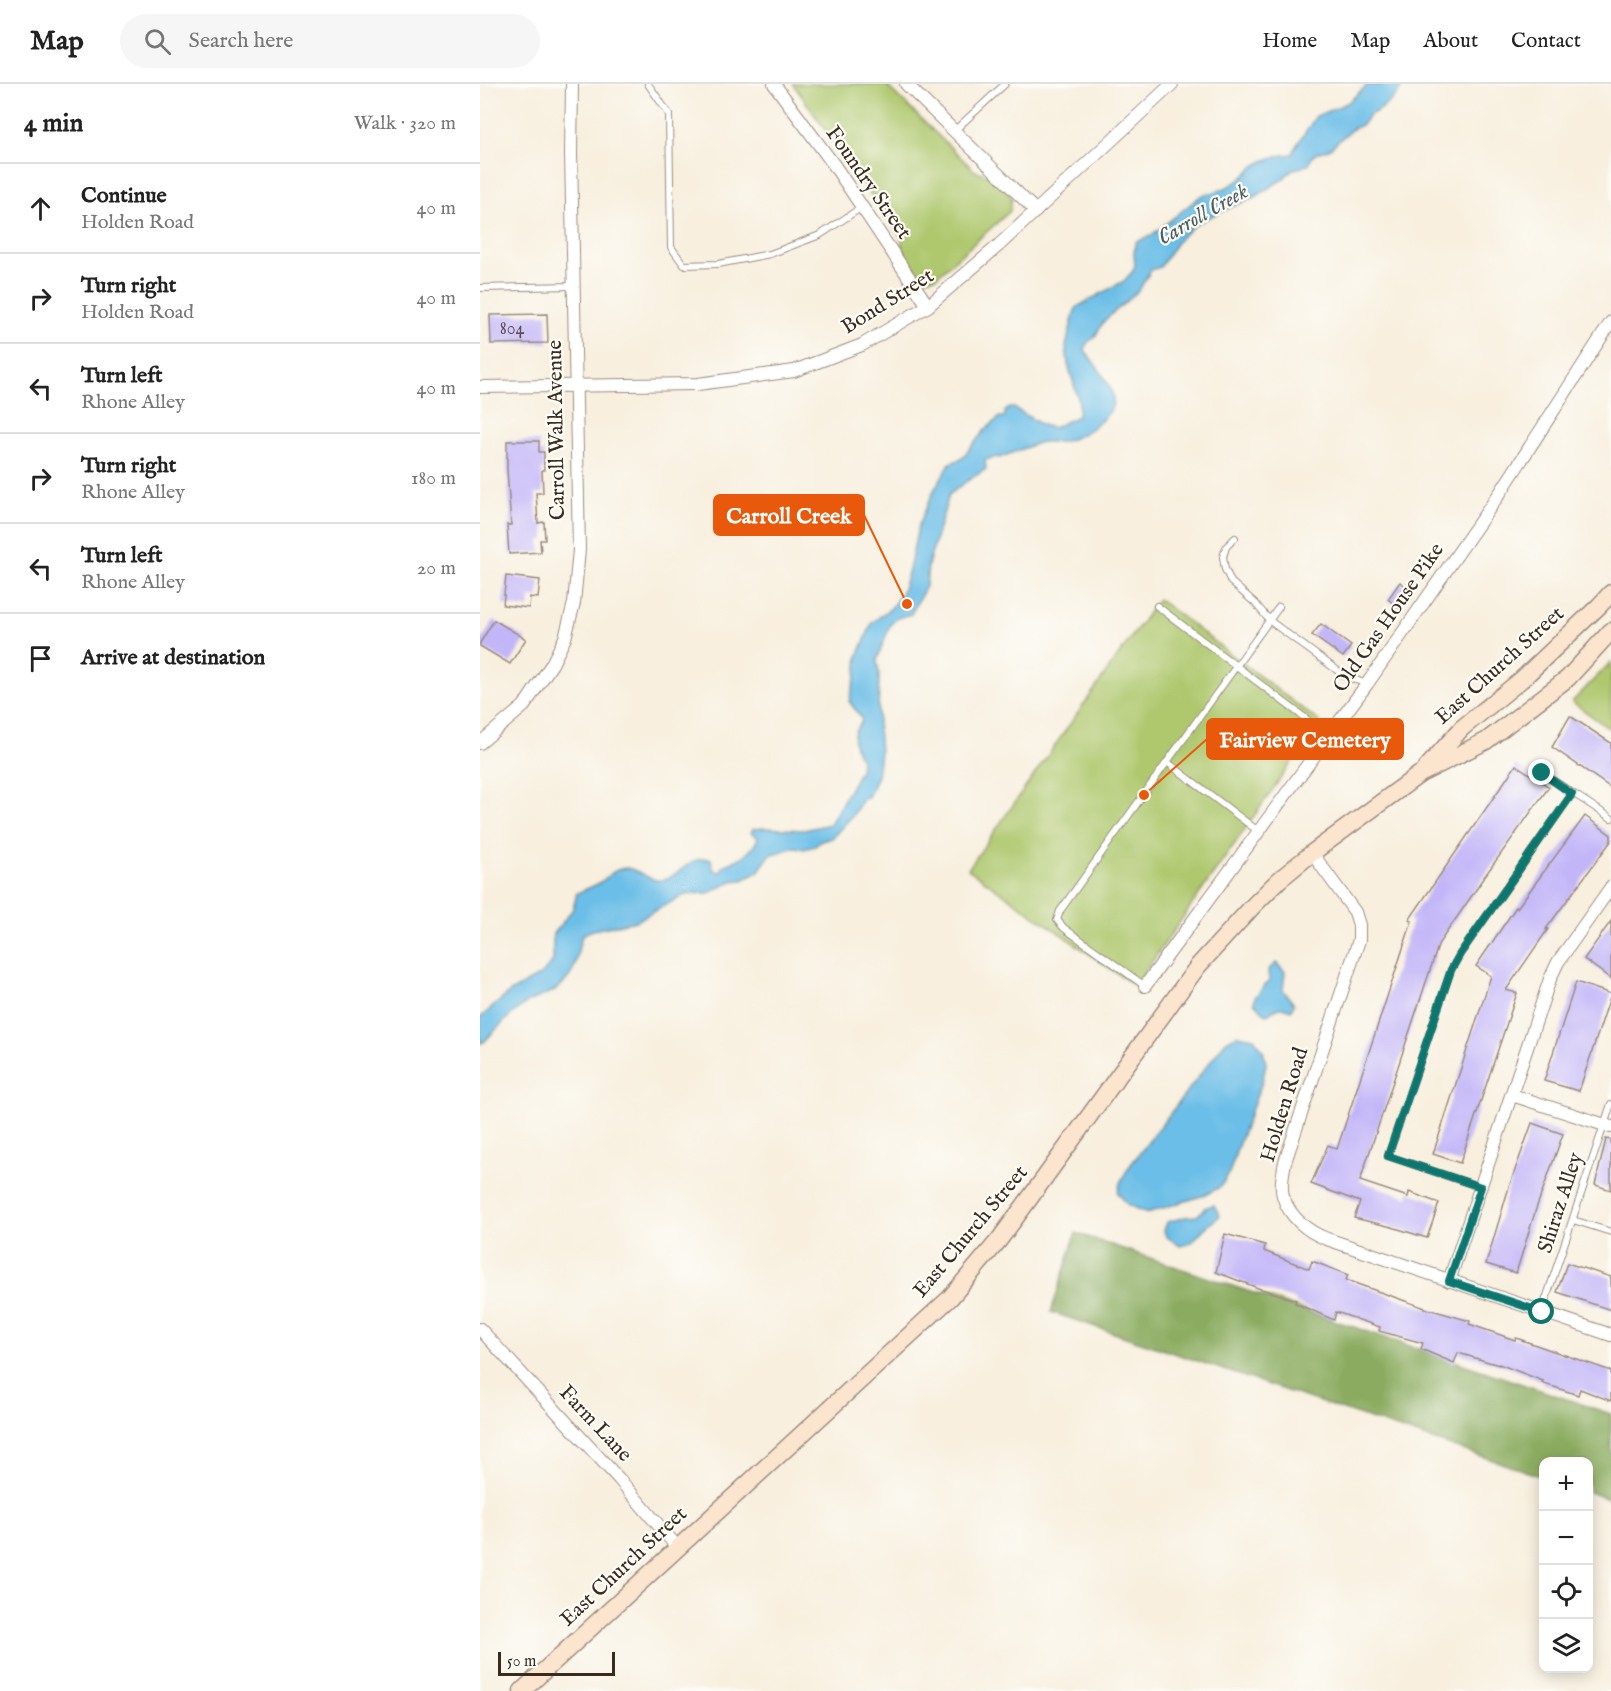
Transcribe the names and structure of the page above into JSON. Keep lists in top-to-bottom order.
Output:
{
  "streets": {
    "main road": ["East Church Street"],
    "street": [
      "Foundry Street",
      "Bond Street",
      "Carroll Walk Avenue",
      "Old Gas House Pike",
      "Holden Road",
      "Farm Lane"
    ],
    "lane": ["Shiraz Alley"]
  },
  "crossings": [
    ["Foundry Street", "Bond Street"],
    ["Bond Street", "Carroll Walk Avenue"],
    ["East Church Street", "Holden Road"],
    ["East Church Street", "Farm Lane"],
    ["Holden Road", "Shiraz Alley"]
  ],
  "water": ["Carroll Creek"],
  "places": ["Carroll Creek", "Fairview Cemetery"],
  "house_numbers": ["804"],
  "scale_bar": "50 m",
  "page": {
    "header": "Map",
    "search": "Search here",
    "nav": [
      "Home",
      "Map",
      "About",
      "Contact"
    ],
    "heading": ["4 min", "Walk · 320 m"],
    "list": [
      ["Continue", "Holden Road", "40 m"],
      ["Turn right", "Holden Road", "40 m"],
      ["Turn left", "Rhone Alley", "40 m"],
      ["Turn right", "Rhone Alley", "180 m"],
      ["Turn left", "Rhone Alley", "20 m"],
      "Arrive at destination"
    ],
    "map_buttons": ["+", "−"],
    "scale": "50 m"
  }
}
